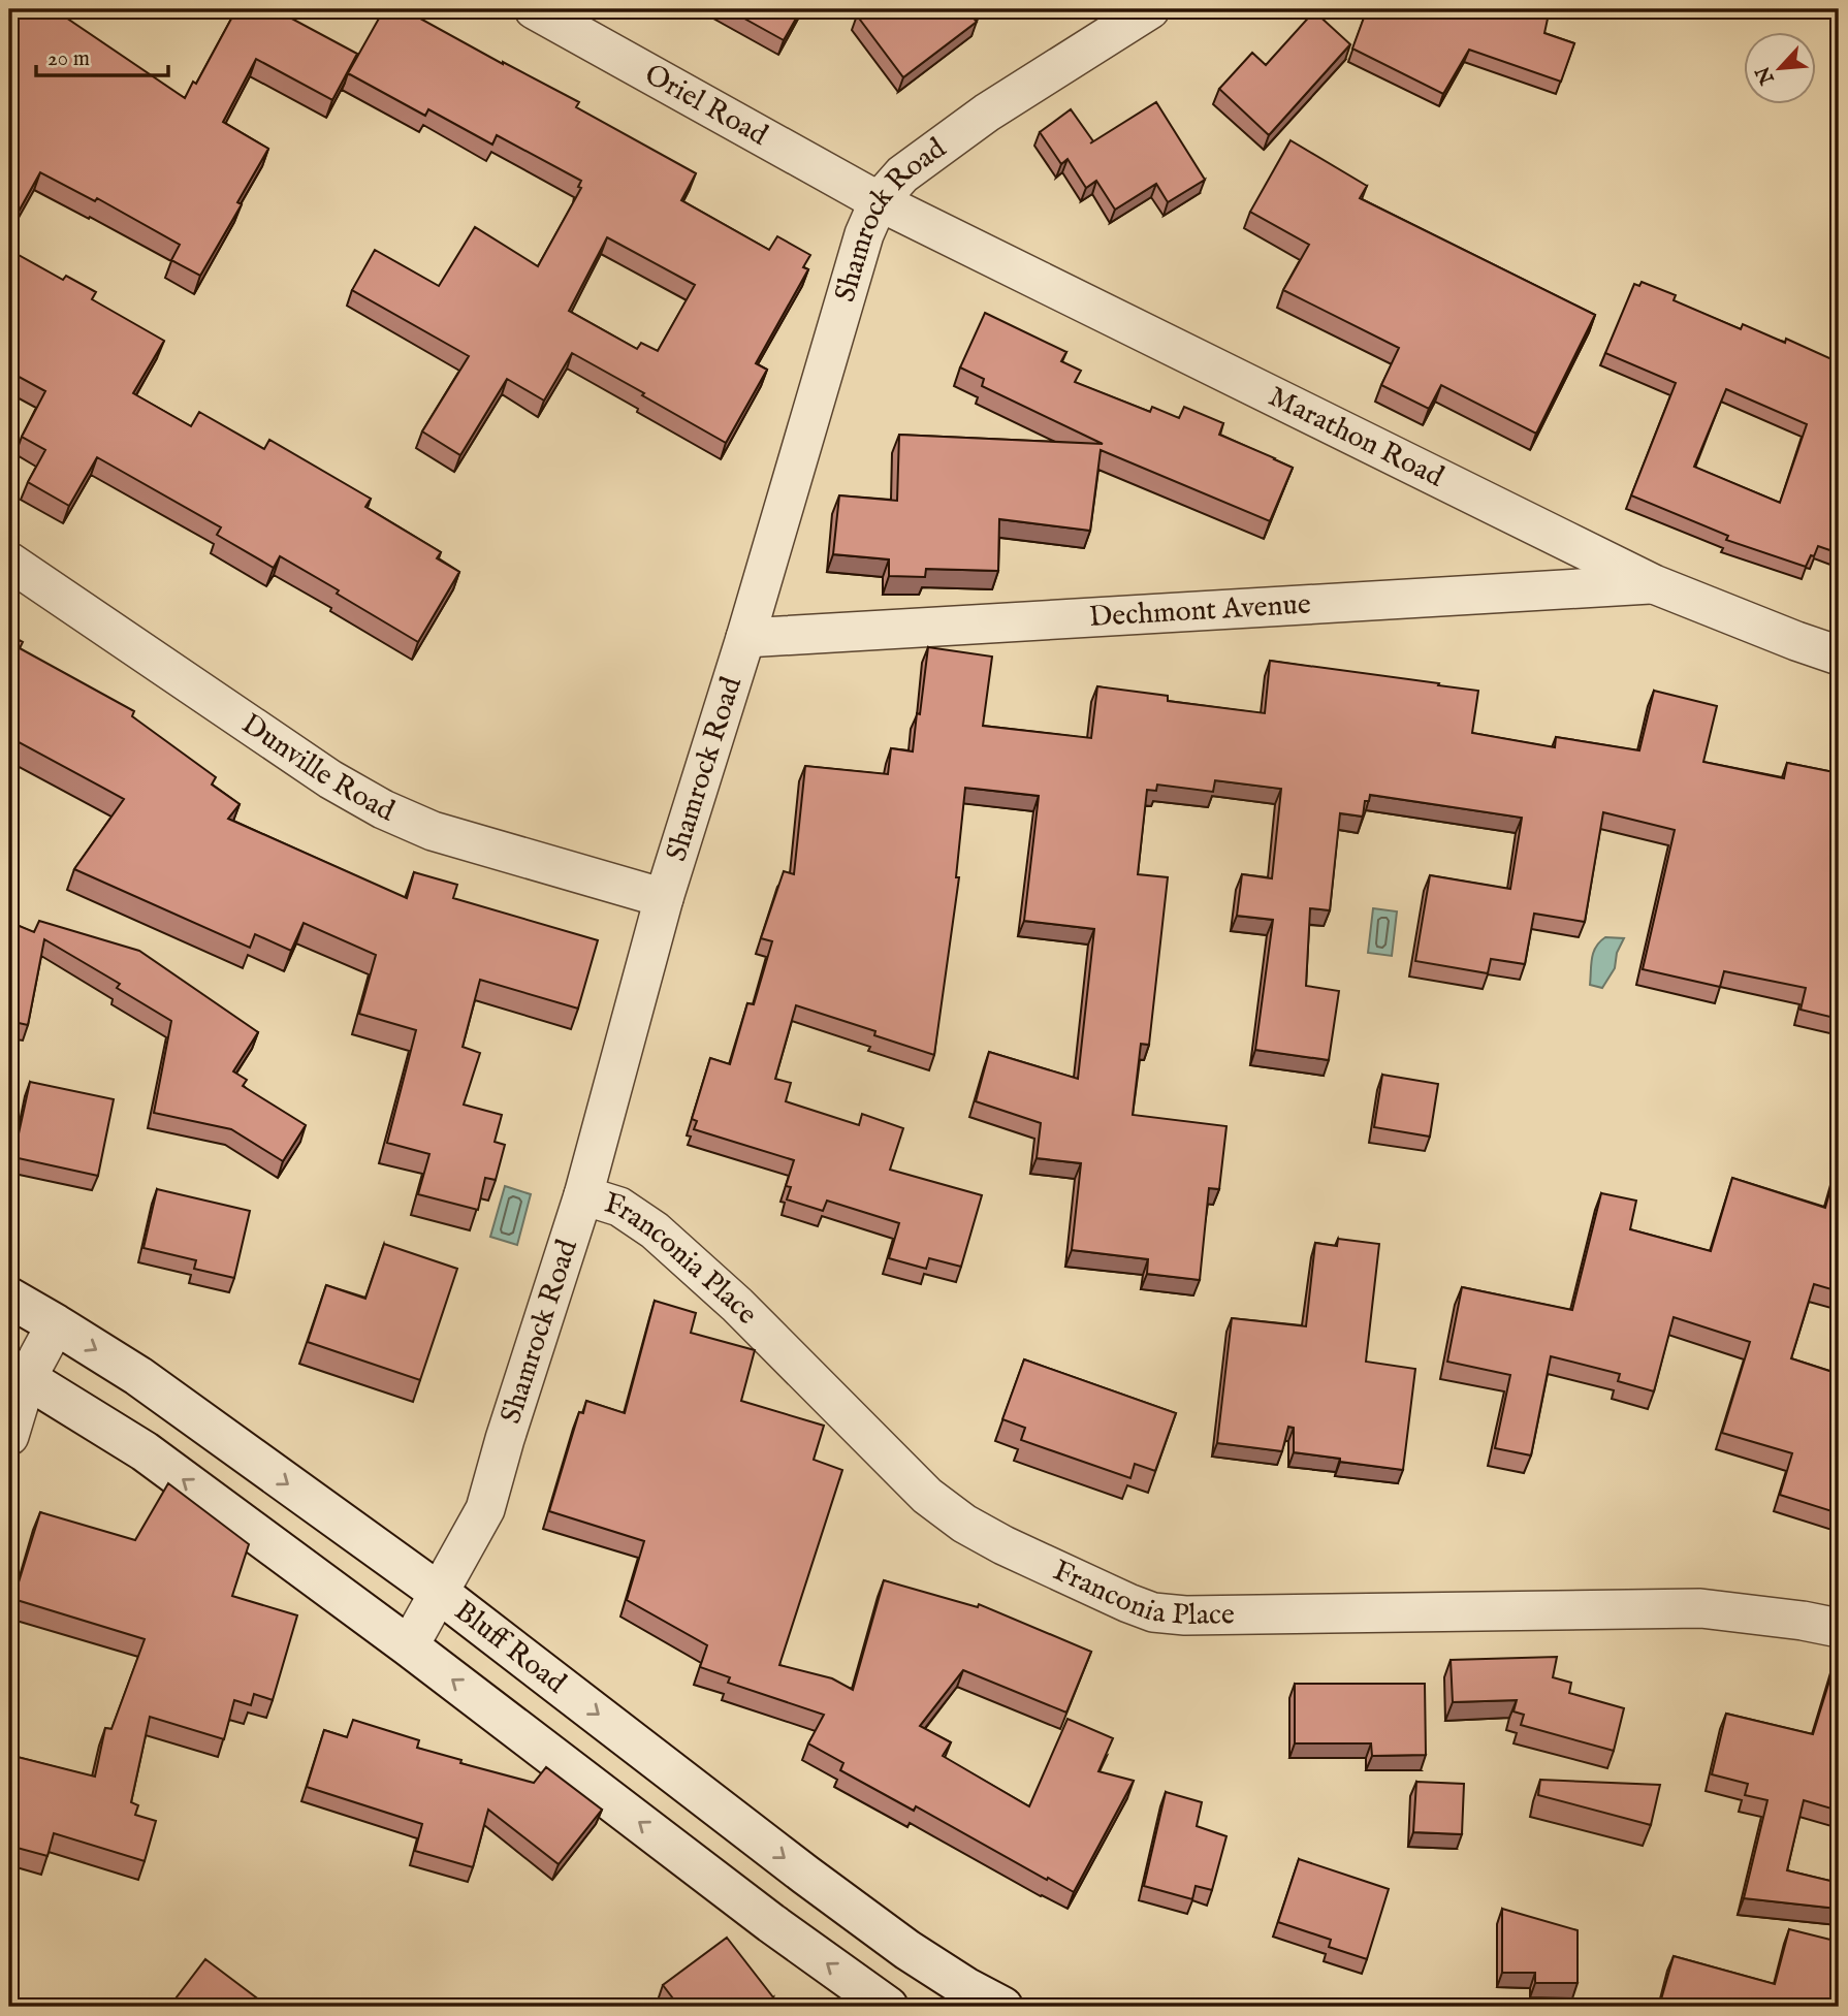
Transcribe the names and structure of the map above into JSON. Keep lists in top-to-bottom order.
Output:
{
  "streets": {
    "street": [
      "Oriel Road",
      "Shamrock Road",
      "Marathon Road",
      "Dechmont Avenue",
      "Dunville Road",
      "Franconia Place",
      "Bluff Road"
    ]
  },
  "crossings": [
    ["Oriel Road", "Shamrock Road"],
    ["Oriel Road", "Marathon Road"],
    ["Shamrock Road", "Marathon Road"],
    ["Shamrock Road", "Dechmont Avenue"],
    ["Shamrock Road", "Dunville Road"],
    ["Shamrock Road", "Franconia Place"],
    ["Shamrock Road", "Bluff Road"],
    ["Marathon Road", "Dechmont Avenue"]
  ],
  "scale_bar": "20 m",
  "north": "bottom left"
}
